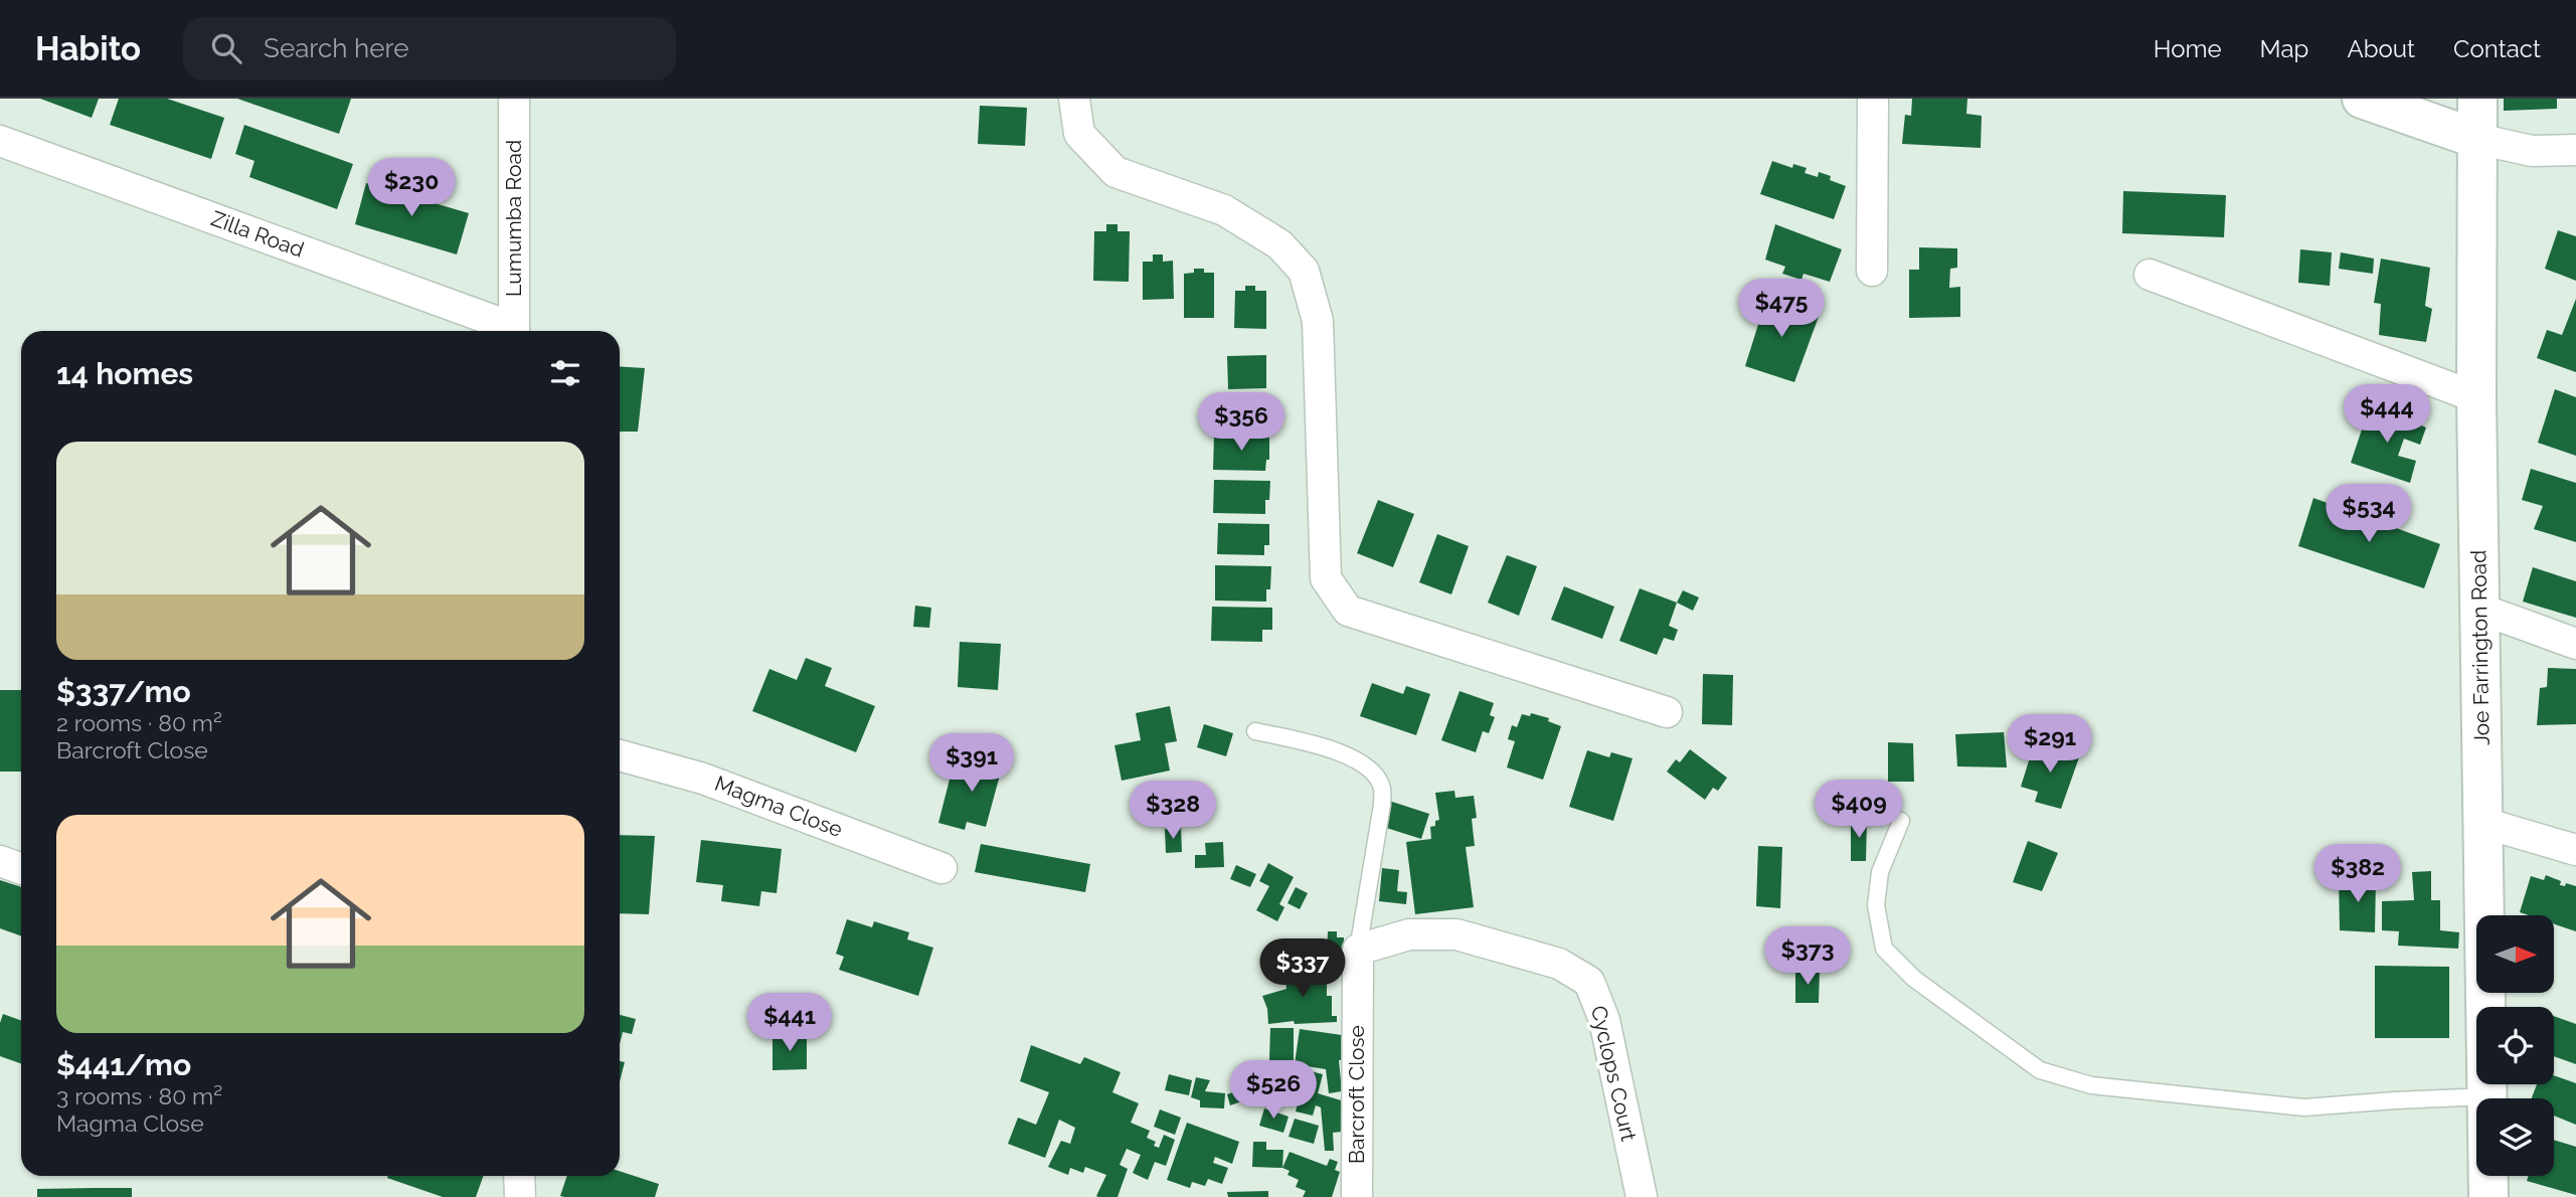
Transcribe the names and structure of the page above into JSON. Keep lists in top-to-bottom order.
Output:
{
  "streets": {
    "main road": ["Joe Farrington Road"],
    "street": [
      "Lumumba Road",
      "Zilla Road",
      "Magma Close",
      "Cyclops Court",
      "Barcroft Close"
    ]
  },
  "crossings": [
    ["Cyclops Court", "Barcroft Close"]
  ],
  "north": "right",
  "page": {
    "header": "Habito",
    "search": "Search here",
    "nav": [
      "Home",
      "Map",
      "About",
      "Contact"
    ],
    "price": [
      "$230",
      "$475",
      "$444",
      "$356",
      "$534",
      "$291",
      "$391",
      "$409",
      "$328",
      "$382",
      "$373",
      "$337",
      "$441",
      "$526"
    ],
    "heading": "14 homes",
    "list": [
      {
        "name": "$337/mo",
        "note": "2 rooms · 80 m² · Barcroft Close"
      },
      {
        "name": "$441/mo",
        "note": "3 rooms · 80 m² · Magma Close"
      }
    ]
  }
}
